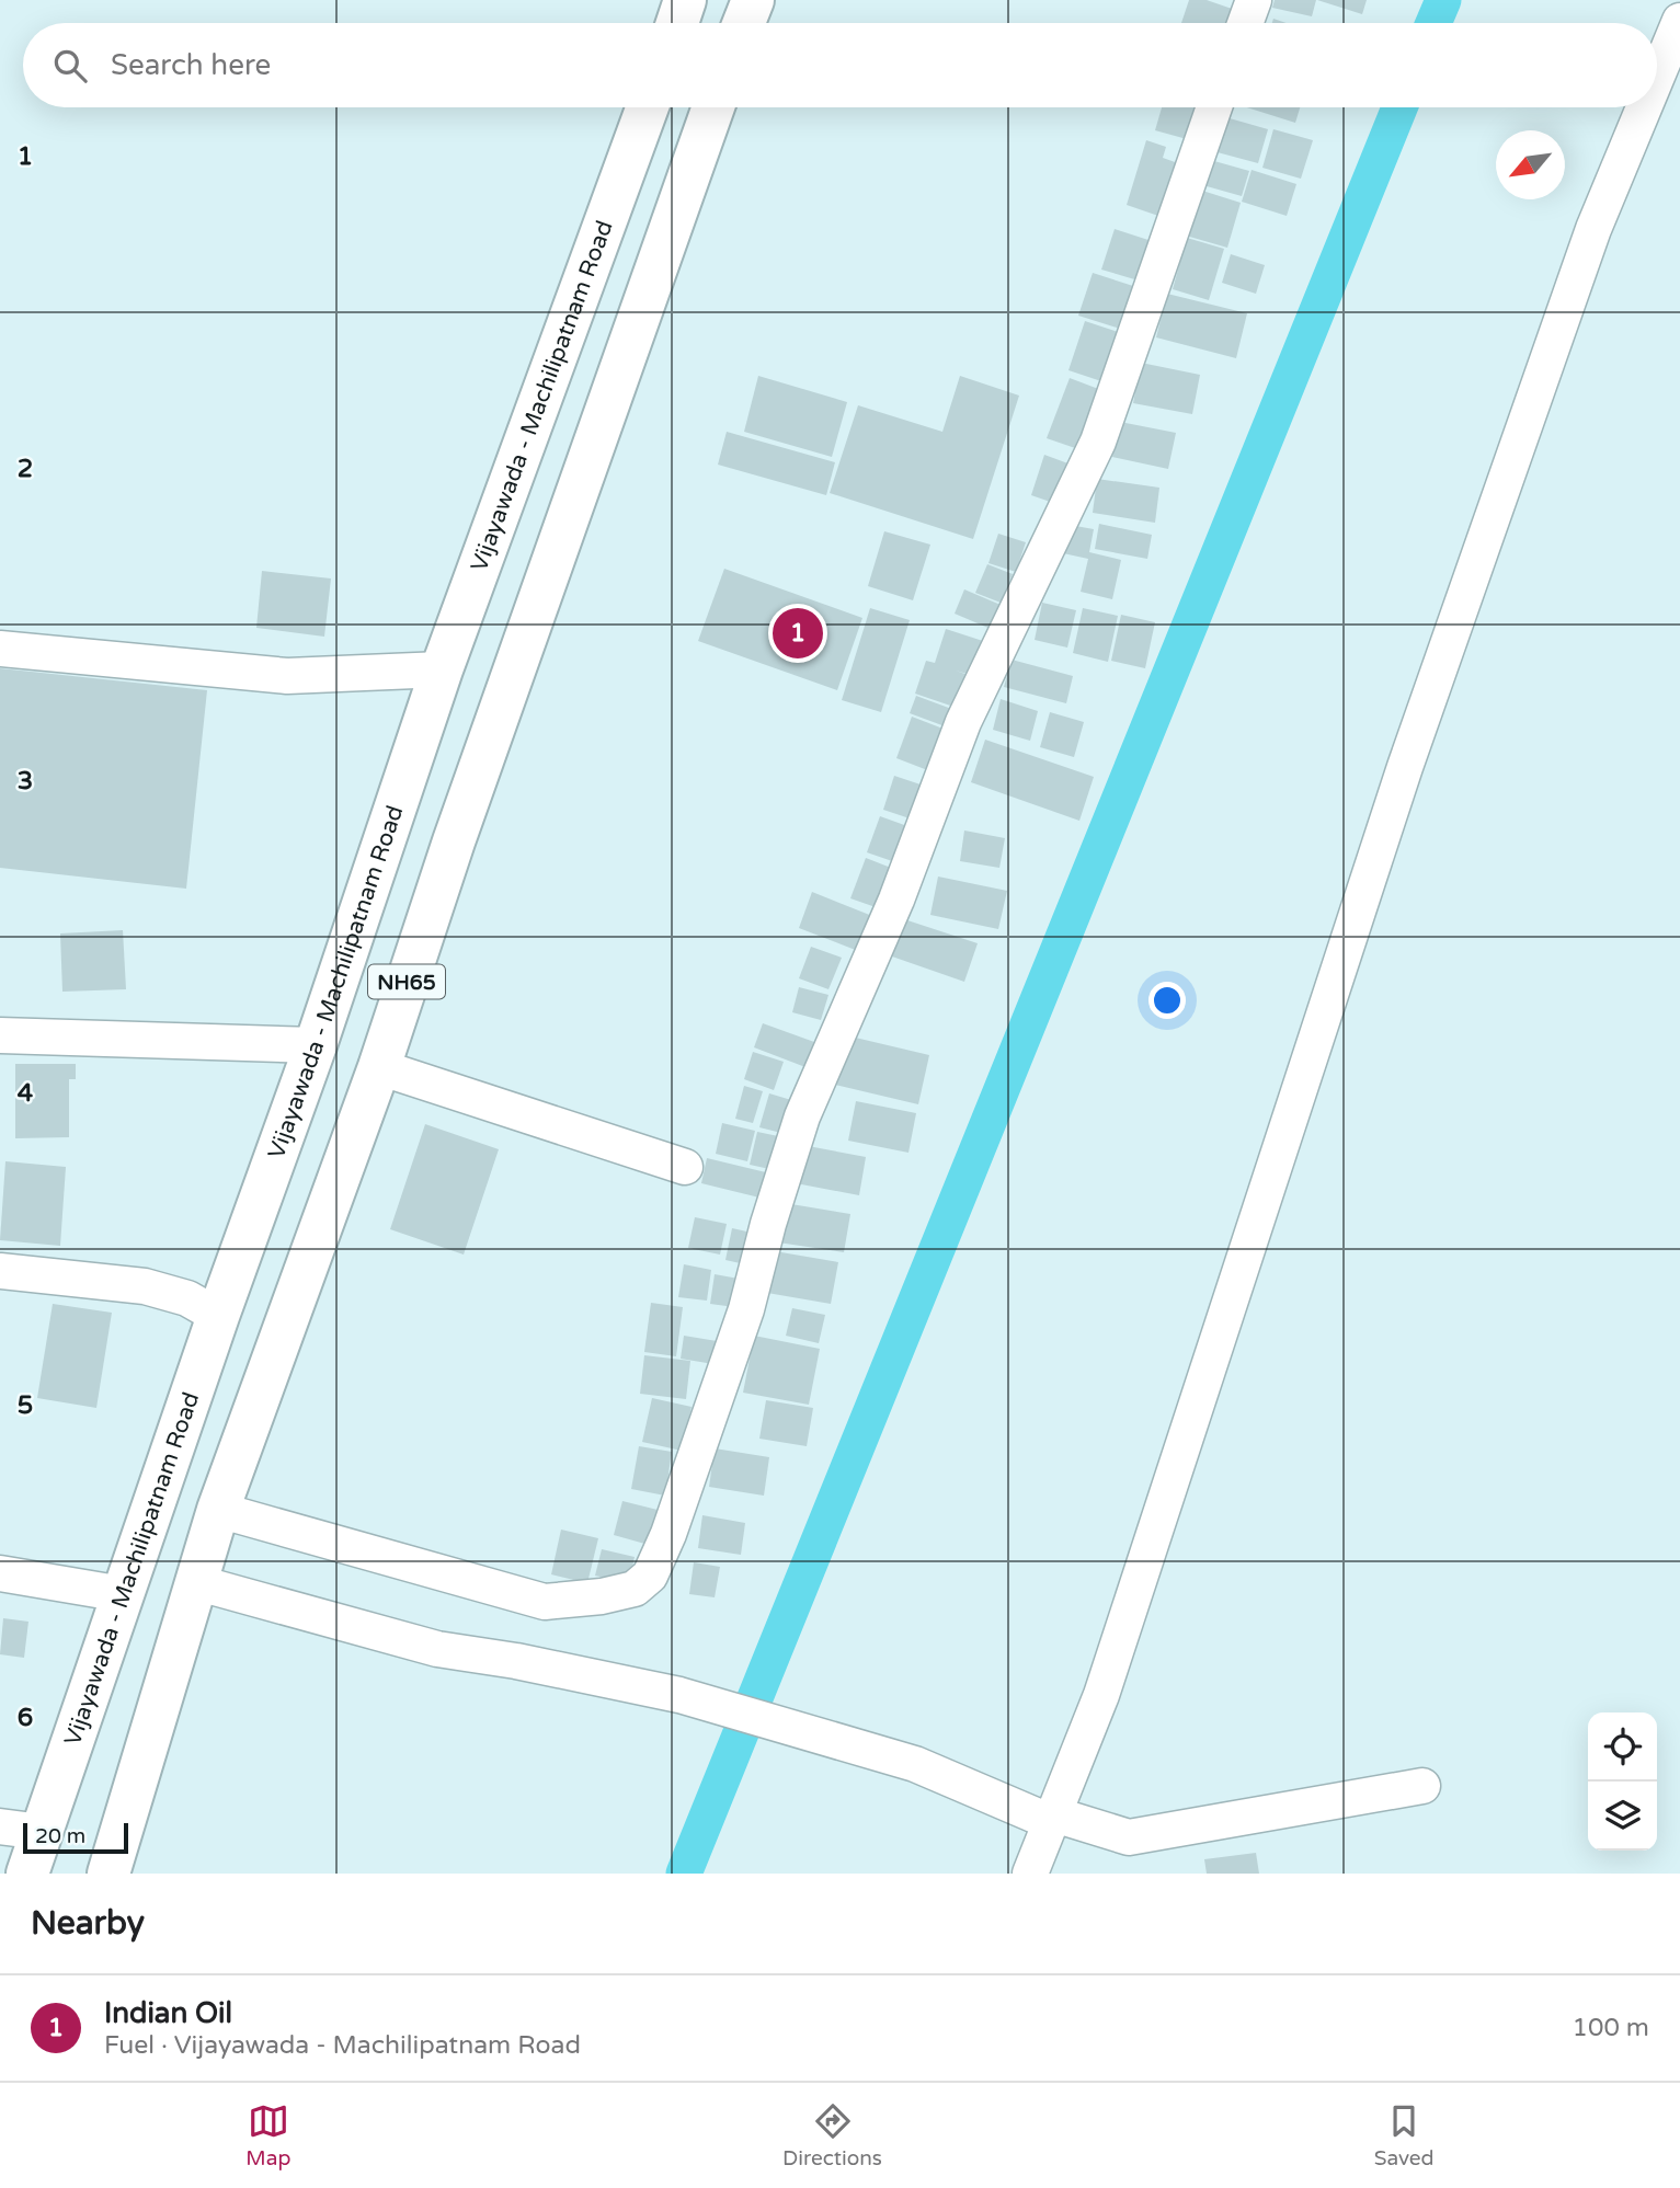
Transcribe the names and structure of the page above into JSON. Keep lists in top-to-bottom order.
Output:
{
  "streets": {
    "highway": ["Vijayawada - Machilipatnam Road", "NH65"]
  },
  "scale_bar": "20 m",
  "north": "bottom left",
  "page": {
    "search": "Search here",
    "pins": "1",
    "scale": "20 m",
    "heading": "Nearby",
    "list": [
      {
        "mark": "1",
        "name": "Indian Oil",
        "note": "Fuel · Vijayawada - Machilipatnam Road",
        "value": "100 m"
      }
    ],
    "nav": ["Map", "Directions", "Saved"]
  },
  "grid": {
    "rows": [
      "1",
      "2",
      "3",
      "4",
      "5",
      "6"
    ]
  }
}
